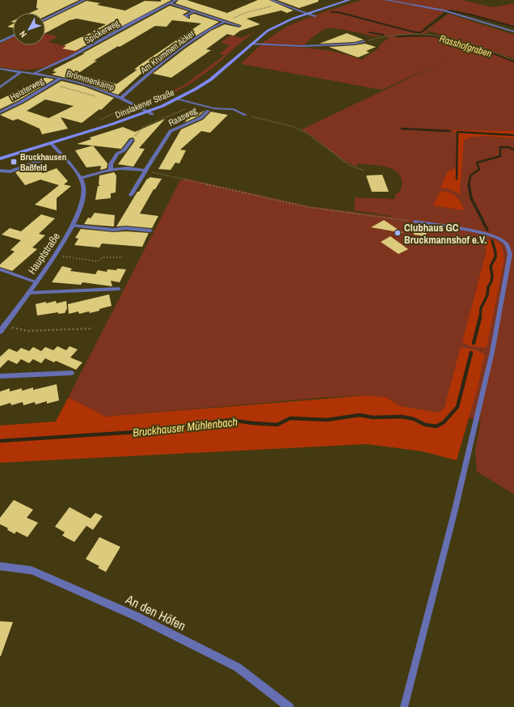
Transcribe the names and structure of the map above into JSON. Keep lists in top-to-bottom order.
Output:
{
  "streets": {
    "main road": ["Dinslakener Straße"],
    "street": [
      "Spickerweg",
      "Am Krummen Acker",
      "Brömmenkamp",
      "Heisterweg",
      "Raasweg",
      "Hauptstraße",
      "An den Höfen"
    ]
  },
  "crossings": [
    ["Spickerweg", "Brömmenkamp"],
    ["Am Krummen Acker", "Brömmenkamp"],
    ["Brömmenkamp", "Heisterweg"],
    ["Brömmenkamp", "Dinslakener Straße"],
    ["Dinslakener Straße", "Hauptstraße"]
  ],
  "water": ["Rasshofgraben", "Bruckhauser Mühlenbach"],
  "places": {
    "transit": ["Bruckhausen Baßfeld"],
    "other": ["Clubhaus GC Bruckmannshof e.V."]
  },
  "north": "bottom left"
}
